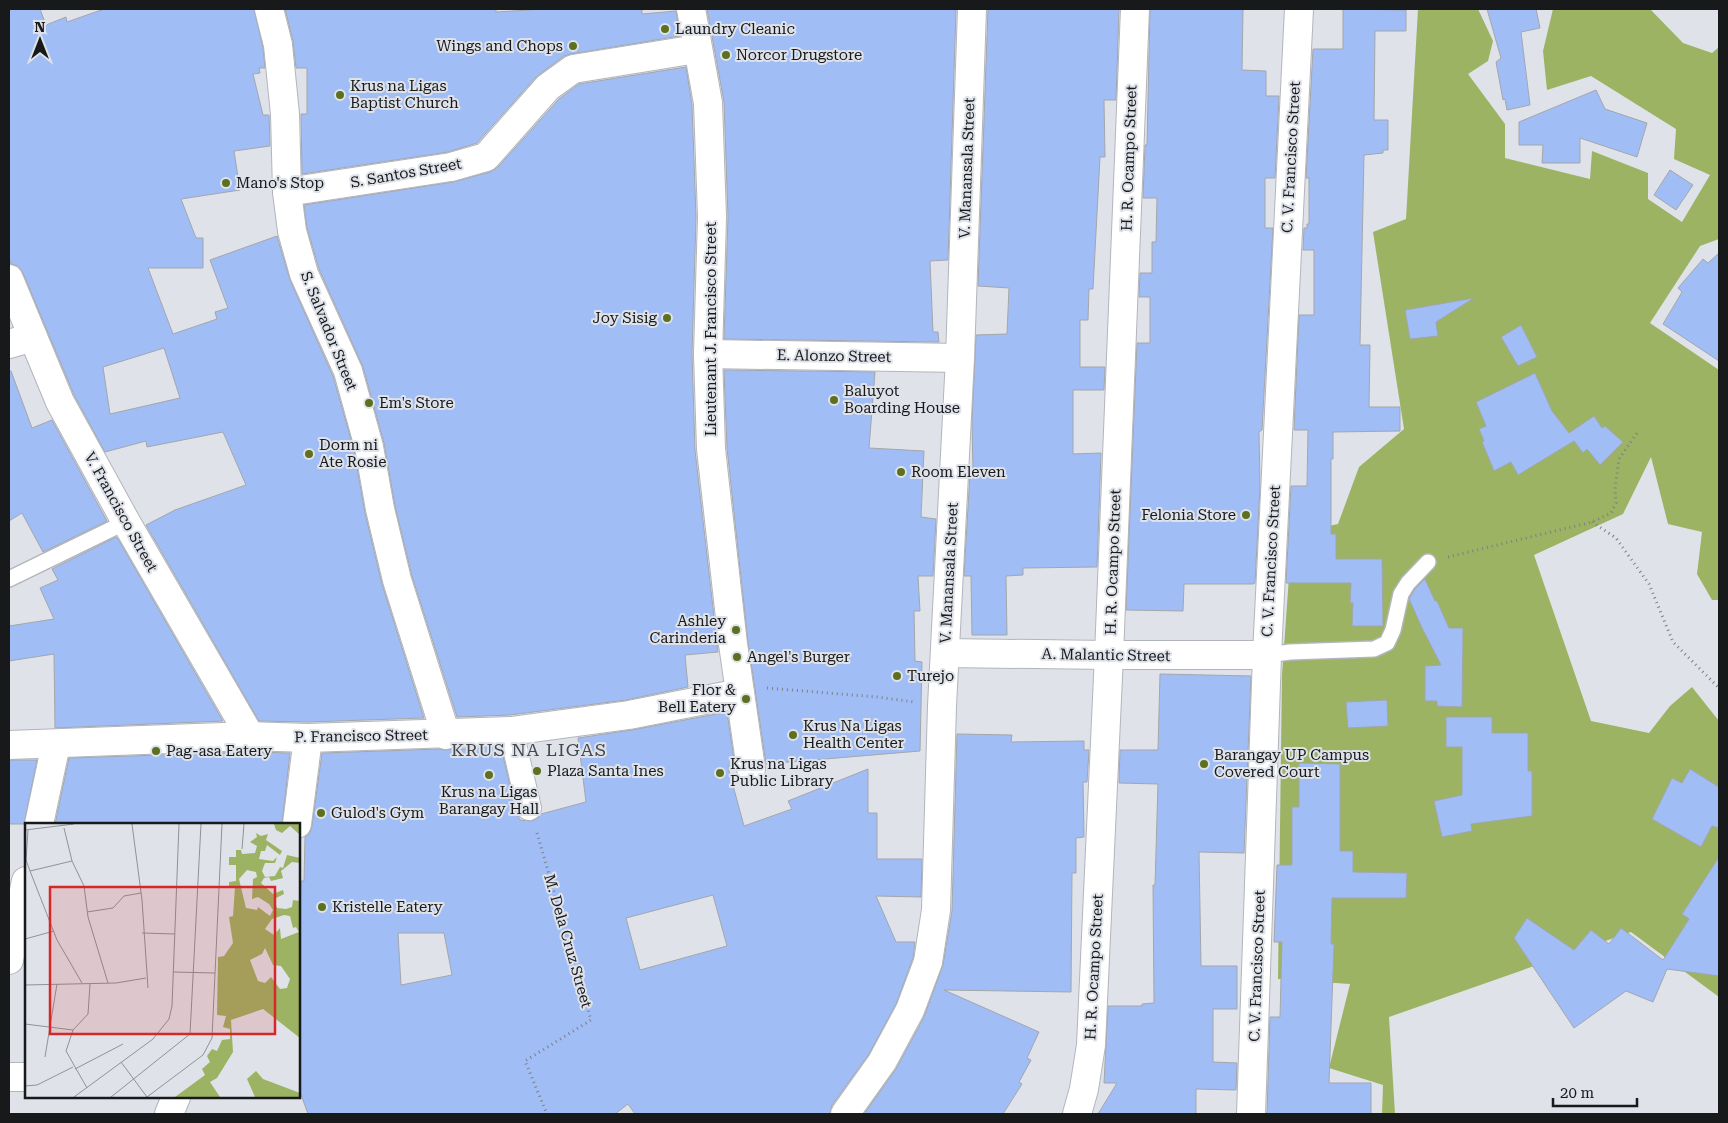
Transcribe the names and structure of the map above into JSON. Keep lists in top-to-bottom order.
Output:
{
  "streets": {
    "street": [
      "C. V. Francisco Street",
      "H. R. Ocampo Street",
      "V. Manansala Street",
      "S. Santos Street",
      "Lieutenant J. Francisco Street",
      "S. Salvador Street",
      "E. Alonzo Street",
      "V. Francisco Street",
      "A. Malantic Street",
      "P. Francisco Street"
    ],
    "path": ["M. Dela Cruz Street"]
  },
  "crossings": [
    ["C. V. Francisco Street", "A. Malantic Street"],
    ["H. R. Ocampo Street", "A. Malantic Street"],
    ["V. Manansala Street", "E. Alonzo Street"],
    ["V. Manansala Street", "A. Malantic Street"],
    ["S. Santos Street", "Lieutenant J. Francisco Street"],
    ["S. Santos Street", "S. Salvador Street"],
    ["Lieutenant J. Francisco Street", "E. Alonzo Street"],
    ["Lieutenant J. Francisco Street", "P. Francisco Street"],
    ["S. Salvador Street", "P. Francisco Street"],
    ["V. Francisco Street", "P. Francisco Street"]
  ],
  "districts": ["KRUS NA LIGAS"],
  "places": [
    "Laundry Cleanic",
    "Wings and Chops",
    "Norcor Drugstore",
    "Krus na Ligas Baptist Church",
    "Mano's Stop",
    "Joy Sisig",
    "Baluyot Boarding House",
    "Em's Store",
    "Dorm ni Ate Rosie",
    "Room Eleven",
    "Felonia Store",
    "Ashley Carinderia",
    "Angel's Burger",
    "Turejo",
    "Flor & Bell Eatery",
    "Krus Na Ligas Health Center",
    "Pag-asa Eatery",
    "Barangay UP Campus Covered Court",
    "Plaza Santa Ines",
    "Krus na Ligas Public Library",
    "Krus na Ligas Barangay Hall",
    "Gulod's Gym",
    "Kristelle Eatery"
  ],
  "scale_bar": "20 m",
  "north": "top"
}
